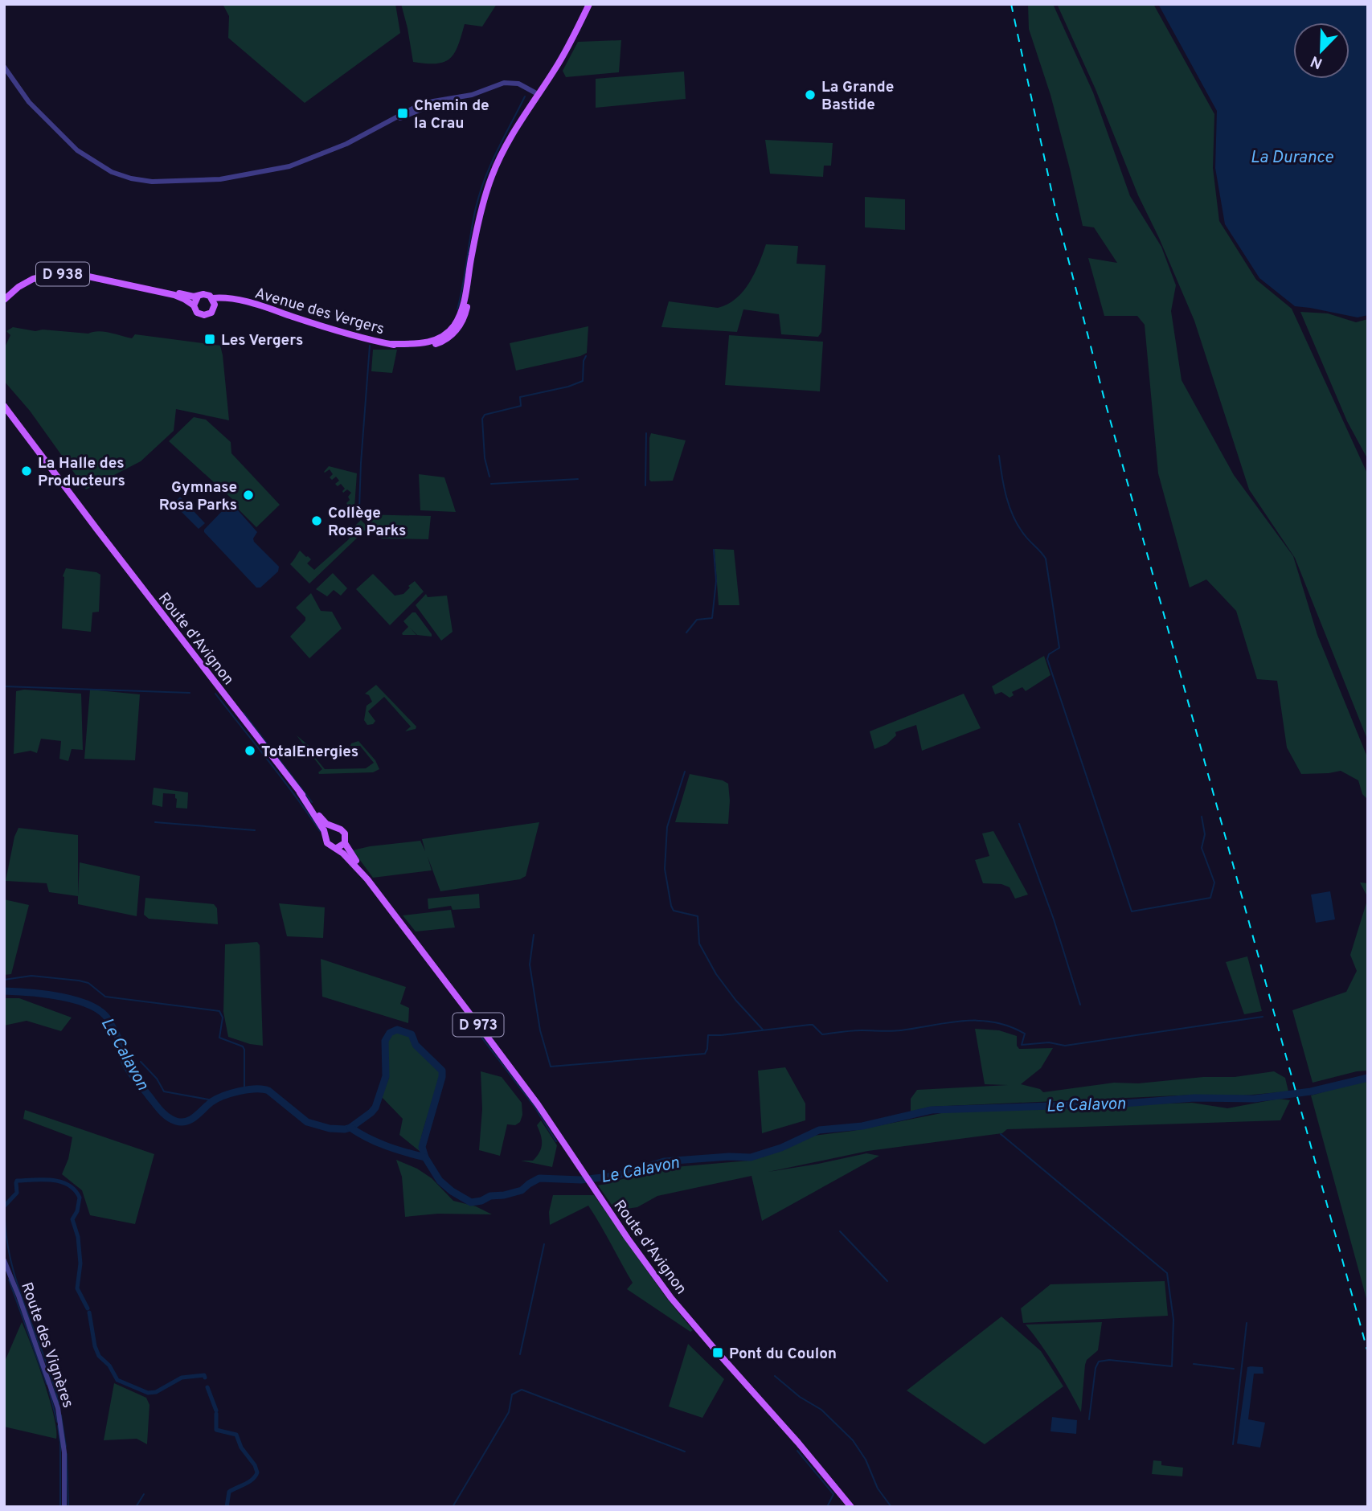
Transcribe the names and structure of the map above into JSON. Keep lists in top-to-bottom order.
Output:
{
  "streets": {
    "main road": [
      "D 938",
      "Avenue des Vergers",
      "Route d'Avignon",
      "D 973"
    ],
    "street": ["Route des Vignères"]
  },
  "crossings": [
    ["D 938", "Avenue des Vergers"]
  ],
  "water": ["La Durance", "Le Calavon"],
  "places": {
    "other": [
      "La Grande Bastide",
      "La Halle des Producteurs",
      "Gymnase Rosa Parks",
      "Collège Rosa Parks",
      "TotalEnergies"
    ],
    "transit": ["Chemin de la Crau", "Les Vergers", "Pont du Coulon"]
  },
  "north": "bottom left"
}
